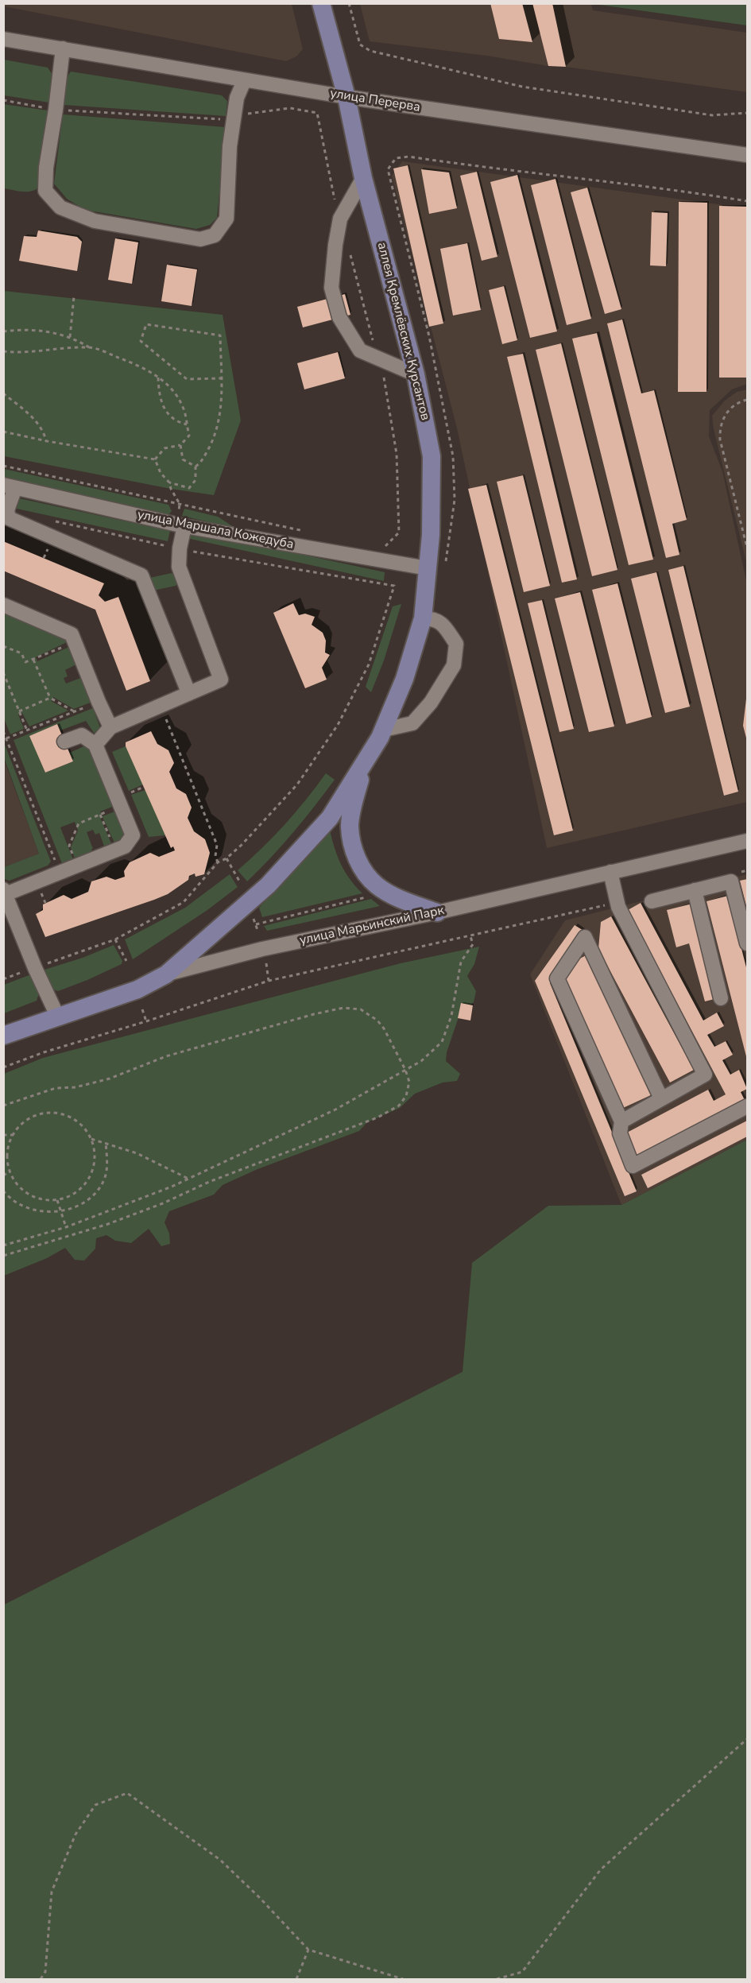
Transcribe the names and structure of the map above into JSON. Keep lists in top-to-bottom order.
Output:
{
  "streets": {
    "main road": ["аллея Кремлёвских Курсантов", "улица Марьинский Парк"],
    "street": ["улица Перерва", "улица Маршала Кожедуба"]
  },
  "crossings": [
    ["улица Перерва", "аллея Кремлёвских Курсантов"],
    ["аллея Кремлёвских Курсантов", "улица Маршала Кожедуба"],
    ["аллея Кремлёвских Курсантов", "улица Марьинский Парк"]
  ]
}
